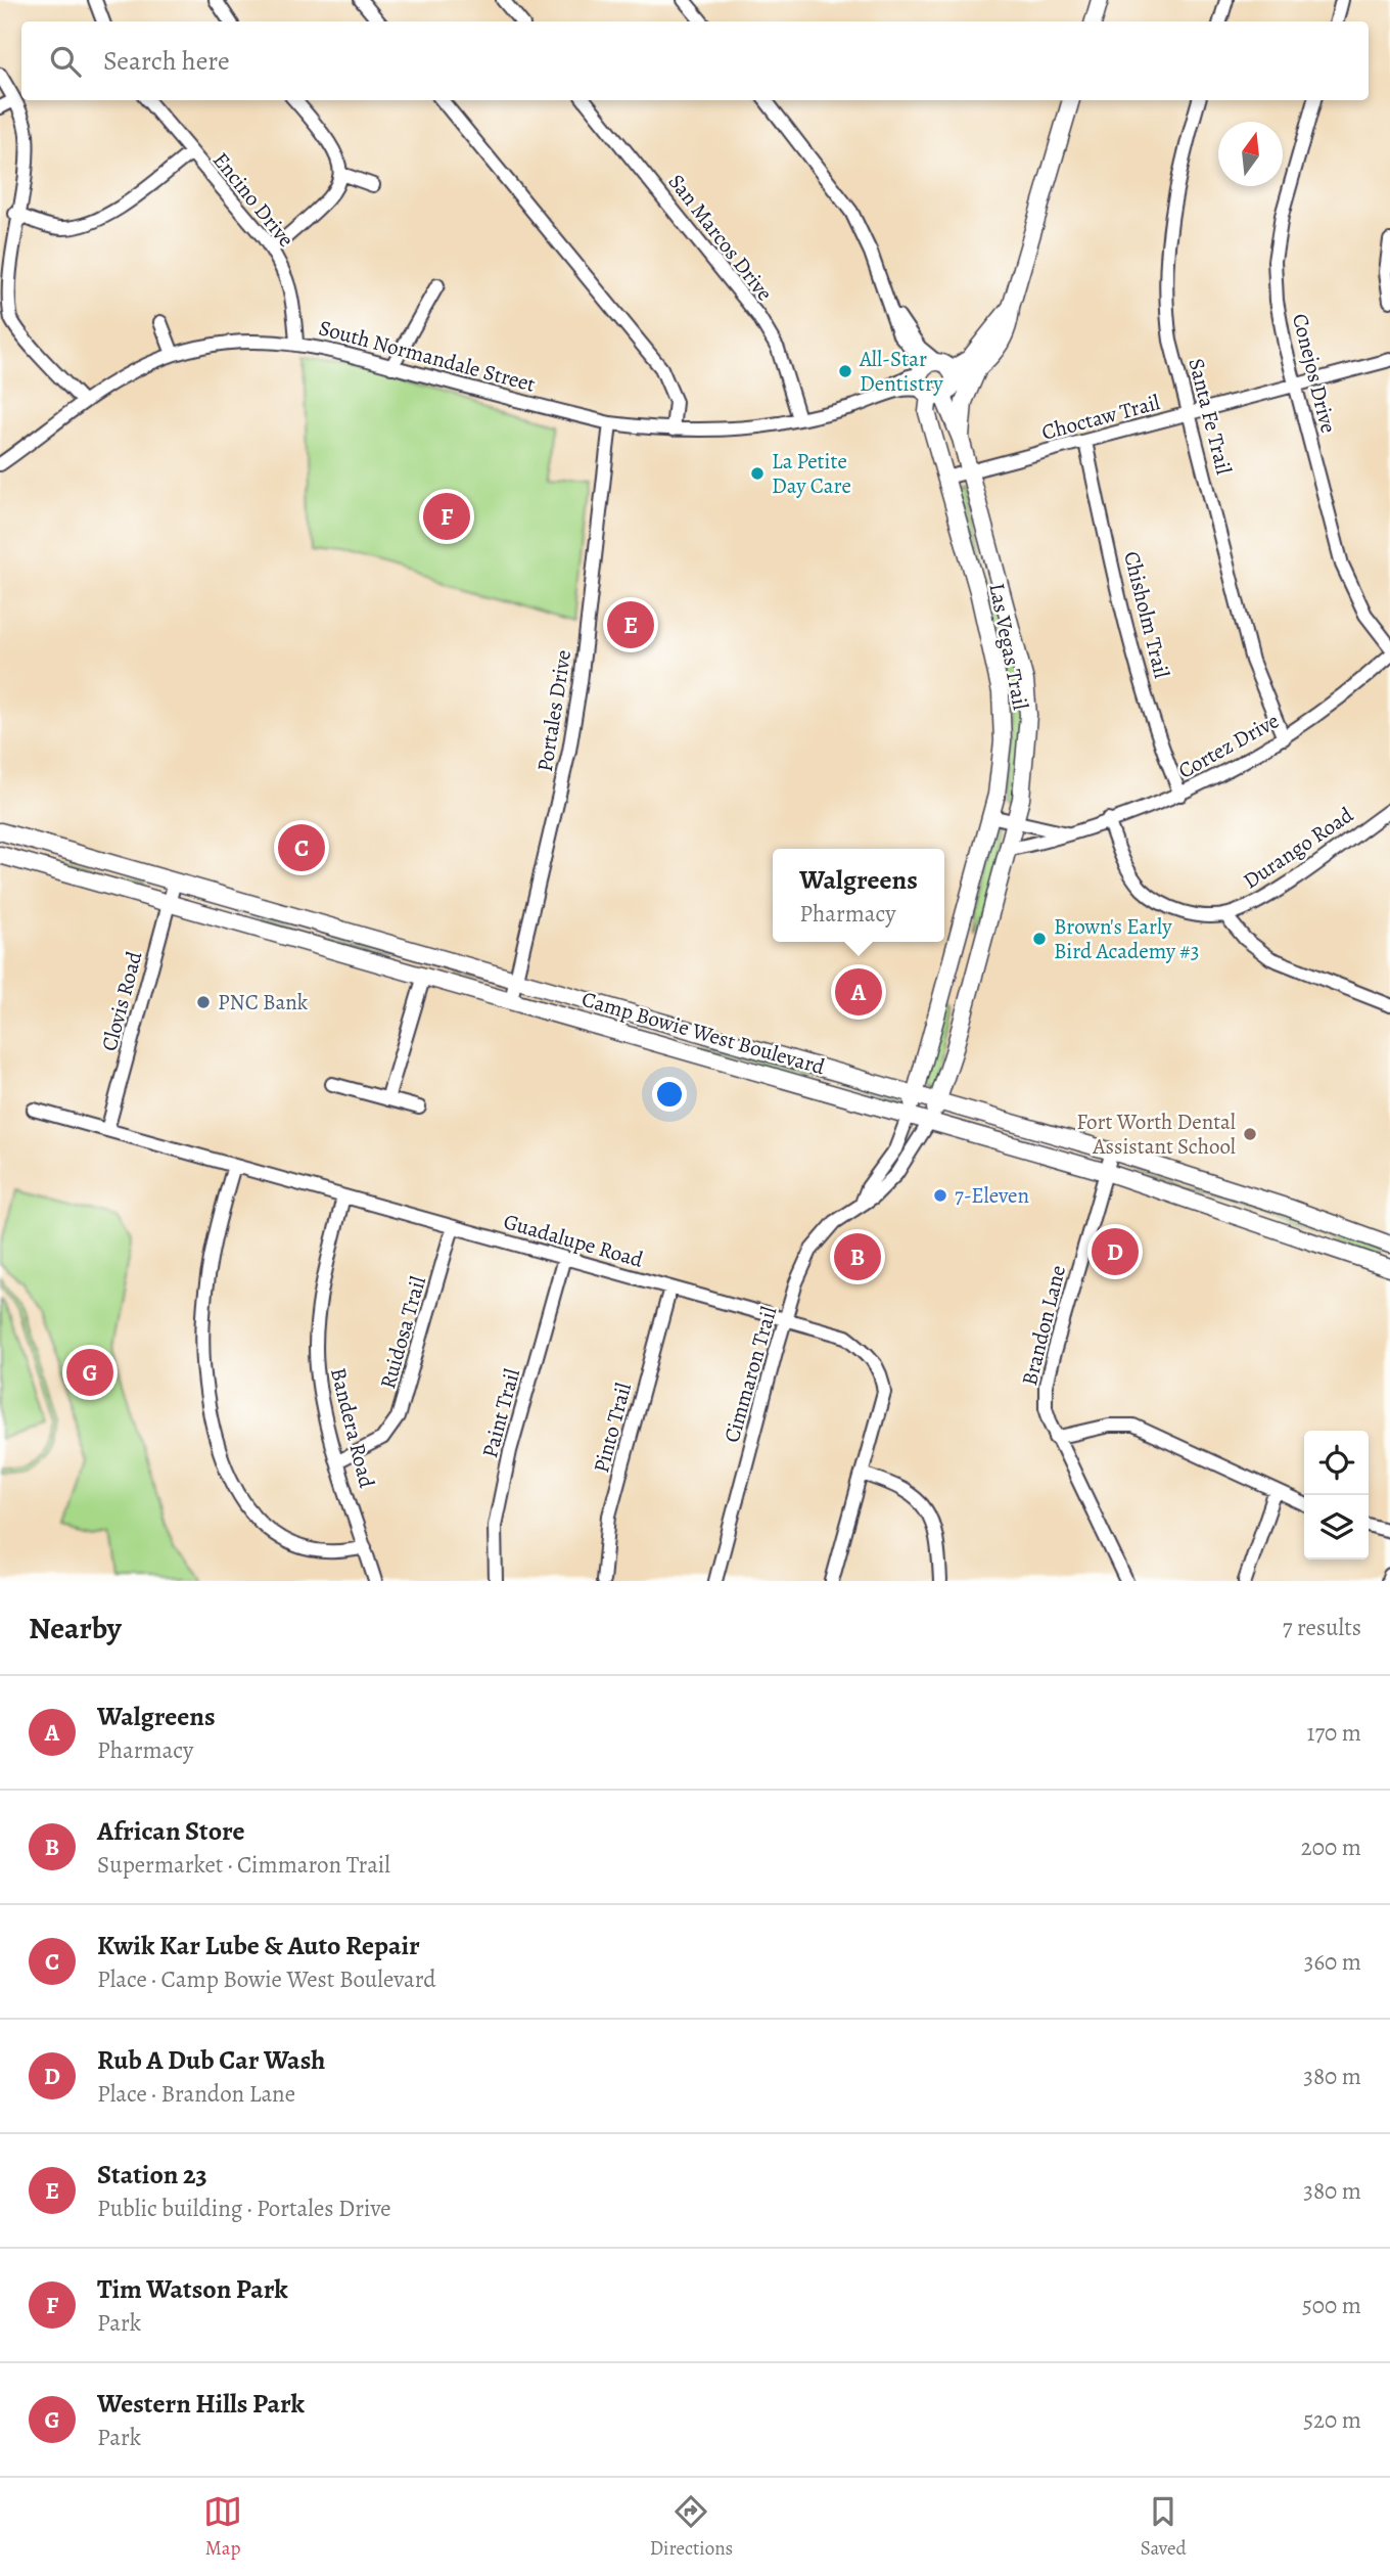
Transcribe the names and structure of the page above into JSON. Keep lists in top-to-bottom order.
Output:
{
  "streets": {
    "main road": ["Las Vegas Trail", "Camp Bowie West Boulevard"],
    "street": [
      "Encino Drive",
      "San Marcos Drive",
      "South Normandale Street",
      "Conejos Drive",
      "Santa Fe Trail",
      "Choctaw Trail",
      "Chisholm Trail",
      "Portales Drive",
      "Cortez Drive",
      "Durango Road",
      "Clovis Road",
      "Guadalupe Road",
      "Brandon Lane",
      "Ruidosa Trail",
      "Cimmaron Trail",
      "Paint Trail",
      "Bandera Road",
      "Pinto Trail"
    ]
  },
  "crossings": [
    ["Encino Drive", "South Normandale Street"],
    ["San Marcos Drive", "South Normandale Street"],
    ["South Normandale Street", "Las Vegas Trail"],
    ["South Normandale Street", "Portales Drive"],
    ["Conejos Drive", "Choctaw Trail"],
    ["Santa Fe Trail", "Choctaw Trail"],
    ["Santa Fe Trail", "Cortez Drive"],
    ["Choctaw Trail", "Chisholm Trail"],
    ["Choctaw Trail", "Las Vegas Trail"],
    ["Chisholm Trail", "Cortez Drive"],
    ["Las Vegas Trail", "Cortez Drive"],
    ["Las Vegas Trail", "Camp Bowie West Boulevard"],
    ["Las Vegas Trail", "Cimmaron Trail"],
    ["Portales Drive", "Camp Bowie West Boulevard"],
    ["Clovis Road", "Camp Bowie West Boulevard"],
    ["Clovis Road", "Guadalupe Road"],
    ["Camp Bowie West Boulevard", "Brandon Lane"],
    ["Camp Bowie West Boulevard", "Cimmaron Trail"],
    ["Guadalupe Road", "Ruidosa Trail"],
    ["Guadalupe Road", "Cimmaron Trail"],
    ["Guadalupe Road", "Paint Trail"],
    ["Guadalupe Road", "Bandera Road"],
    ["Guadalupe Road", "Pinto Trail"],
    ["Ruidosa Trail", "Bandera Road"]
  ],
  "places": [
    "All-Star Dentistry",
    "La Petite Day Care",
    "Brown's Early Bird Academy #3",
    "PNC Bank",
    "Fort Worth Dental Assistant School",
    "7-Eleven"
  ],
  "north": "top",
  "page": {
    "search": "Search here",
    "pins": [
      "F",
      "E",
      "C",
      "A",
      "D",
      "B",
      "G"
    ],
    "popup": ["Walgreens", "Pharmacy"],
    "heading": ["Nearby", "7 results"],
    "list": [
      {
        "mark": "A",
        "name": "Walgreens",
        "note": "Pharmacy",
        "value": "170 m"
      },
      {
        "mark": "B",
        "name": "African Store",
        "note": "Supermarket · Cimmaron Trail",
        "value": "200 m"
      },
      {
        "mark": "C",
        "name": "Kwik Kar Lube & Auto Repair",
        "note": "Place · Camp Bowie West Boulevard",
        "value": "360 m"
      },
      {
        "mark": "D",
        "name": "Rub A Dub Car Wash",
        "note": "Place · Brandon Lane",
        "value": "380 m"
      },
      {
        "mark": "E",
        "name": "Station 23",
        "note": "Public building · Portales Drive",
        "value": "380 m"
      },
      {
        "mark": "F",
        "name": "Tim Watson Park",
        "note": "Park",
        "value": "500 m"
      },
      {
        "mark": "G",
        "name": "Western Hills Park",
        "note": "Park",
        "value": "520 m"
      }
    ],
    "nav": ["Map", "Directions", "Saved"]
  }
}
